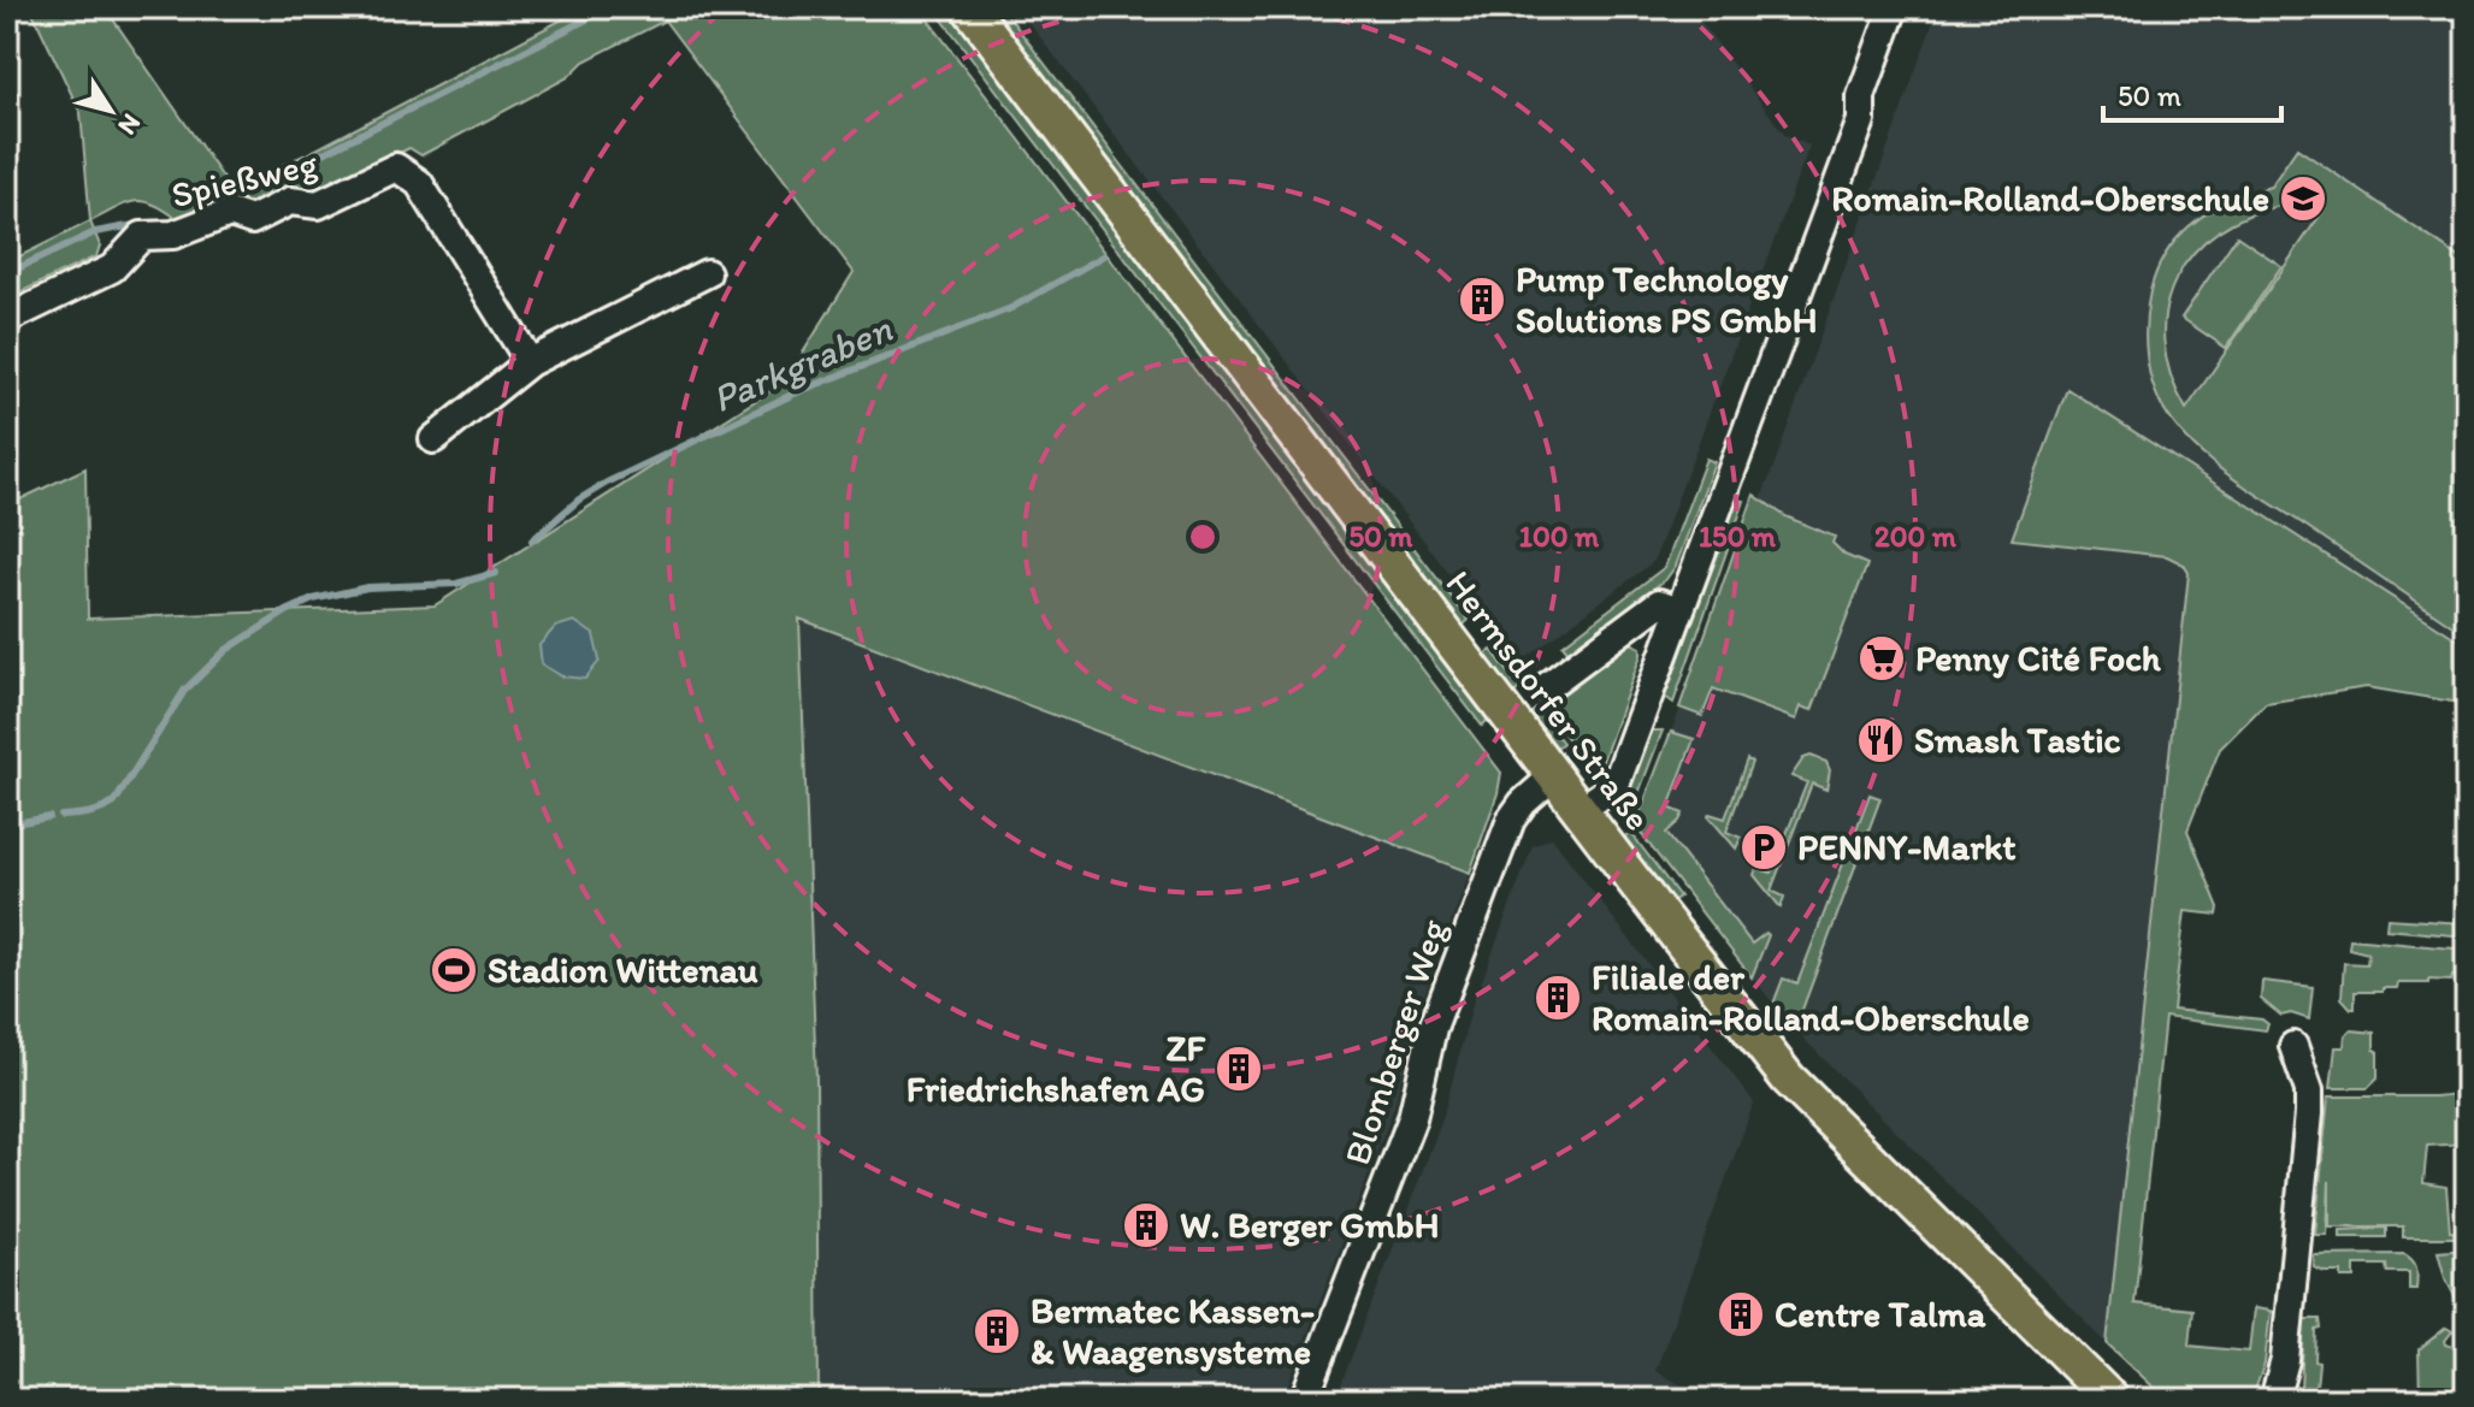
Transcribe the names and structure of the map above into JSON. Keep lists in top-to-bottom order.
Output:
{
  "streets": {
    "main road": ["Hermsdorfer Straße"],
    "street": ["Spießweg", "Blomberger Weg"]
  },
  "crossings": [
    ["Hermsdorfer Straße", "Blomberger Weg"]
  ],
  "water": ["Parkgraben"],
  "places": {
    "school or university": ["Romain-Rolland-Oberschule"],
    "building": [
      "Pump Technology Solutions PS GmbH",
      "Filiale der Romain-Rolland-Oberschule",
      "ZF Friedrichshafen AG",
      "W. Berger GmbH",
      "Centre Talma",
      "Bermatec Kassen- & Waagensysteme"
    ],
    "supermarket": ["Penny Cité Foch"],
    "restaurant": ["Smash Tastic"],
    "parking": ["PENNY-Markt"],
    "sports": ["Stadion Wittenau"]
  },
  "scale_bar": "50 m",
  "north": "bottom right",
  "rings": [
    "50 m",
    "100 m",
    "150 m",
    "200 m"
  ]
}
